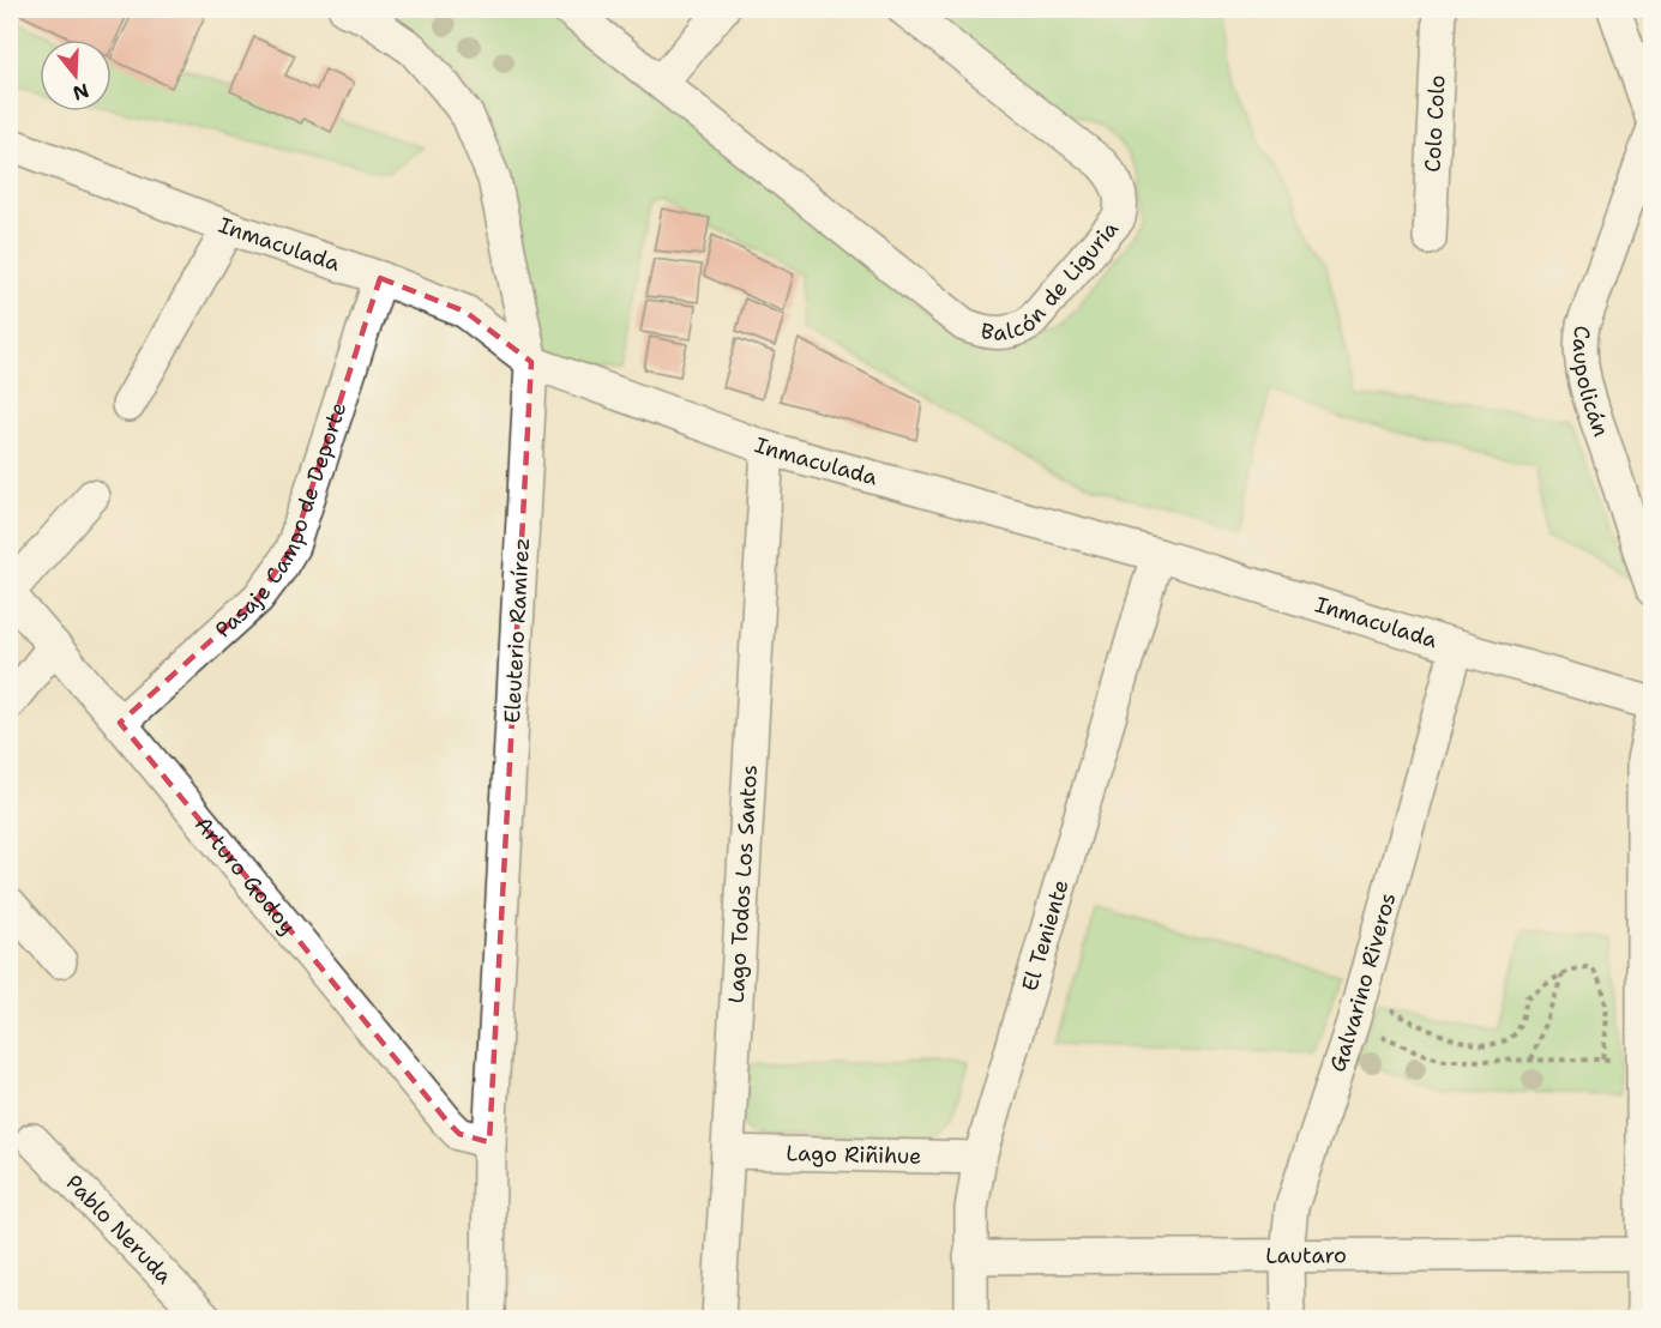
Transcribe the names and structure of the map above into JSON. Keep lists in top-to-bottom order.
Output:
{
  "streets": {
    "street": [
      "Colo Colo",
      "Inmaculada",
      "Balcón de Liguria",
      "Caupolicán",
      "Pasaje Campo de Deporte",
      "Eleuterio Ramírez",
      "Arturo Godoy",
      "Lago Todos Los Santos",
      "El Teniente",
      "Galvarino Riveros",
      "Lago Riñihue",
      "Pablo Neruda",
      "Lautaro"
    ]
  },
  "crossings": [
    ["Inmaculada", "Pasaje Campo de Deporte"],
    ["Inmaculada", "Eleuterio Ramírez"],
    ["Inmaculada", "Lago Todos Los Santos"],
    ["Inmaculada", "El Teniente"],
    ["Inmaculada", "Galvarino Riveros"],
    ["Pasaje Campo de Deporte", "Arturo Godoy"],
    ["Eleuterio Ramírez", "Arturo Godoy"],
    ["Lago Todos Los Santos", "Lago Riñihue"],
    ["El Teniente", "Lago Riñihue"],
    ["El Teniente", "Lautaro"],
    ["Galvarino Riveros", "Lautaro"]
  ],
  "north": "bottom"
}
